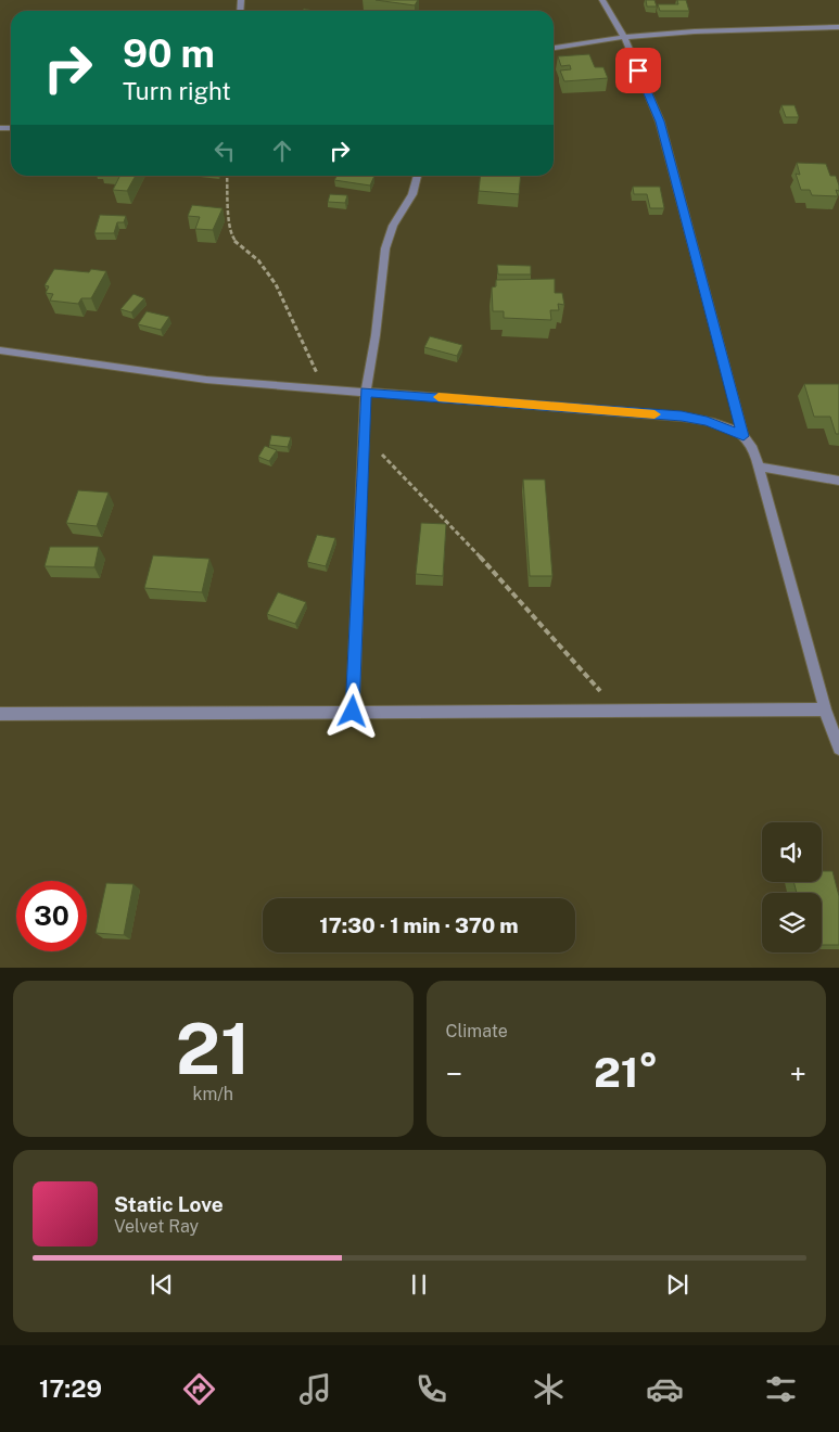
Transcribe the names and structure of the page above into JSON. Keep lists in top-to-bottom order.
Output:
{
  "page": {
    "turn": ["90 m", "Turn right"],
    "limit": "30",
    "trip": "17:30 · 1 min · 370 m",
    "tile": [
      ["21", "km/h"],
      "Climate"
    ],
    "heat": ["−", "21°", "+"],
    "song": ["Static Love", "Velvet Ray"],
    "tabs": "17:29"
  }
}
